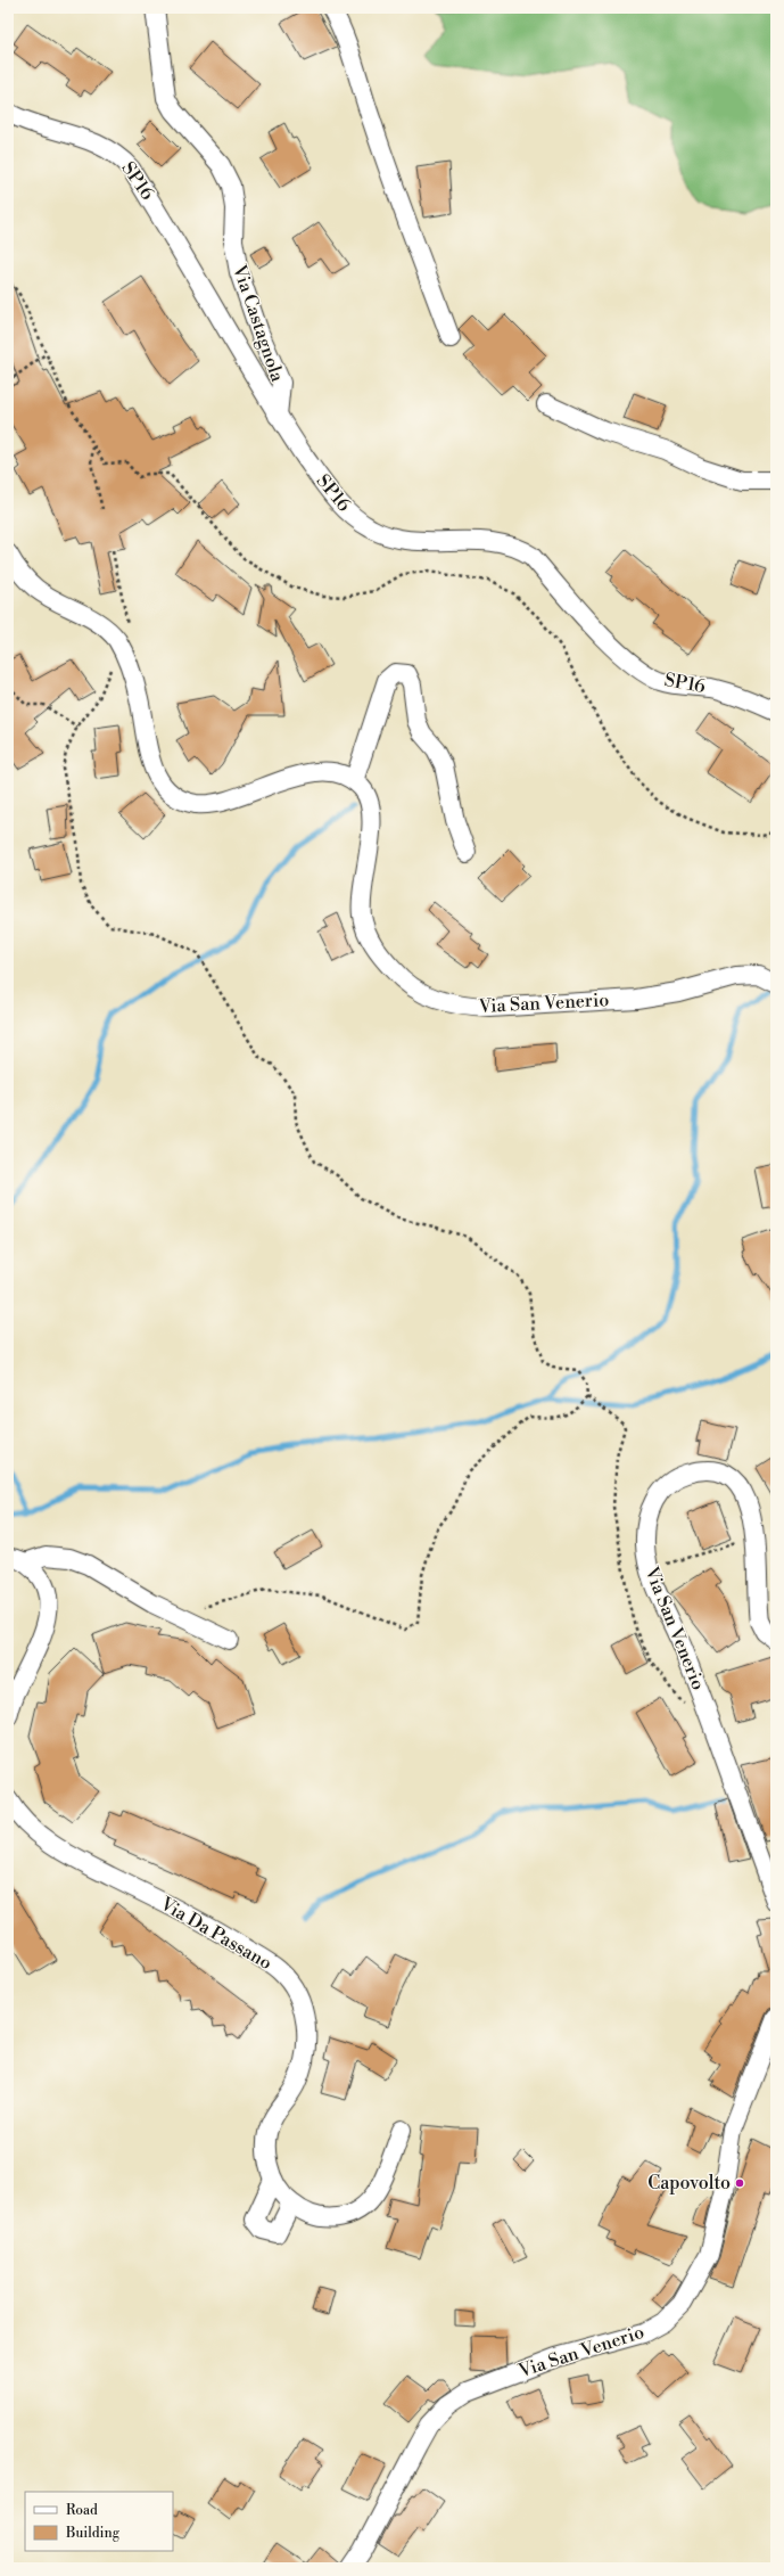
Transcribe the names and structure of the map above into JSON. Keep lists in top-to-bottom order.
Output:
{
  "streets": {
    "street": [
      "SP16",
      "Via Castagnola",
      "Via San Venerio",
      "Via Da Passano"
    ]
  },
  "crossings": [
    ["SP16", "Via Castagnola"]
  ],
  "places": ["Capovolto"],
  "legend": ["Road", "Building"]
}
